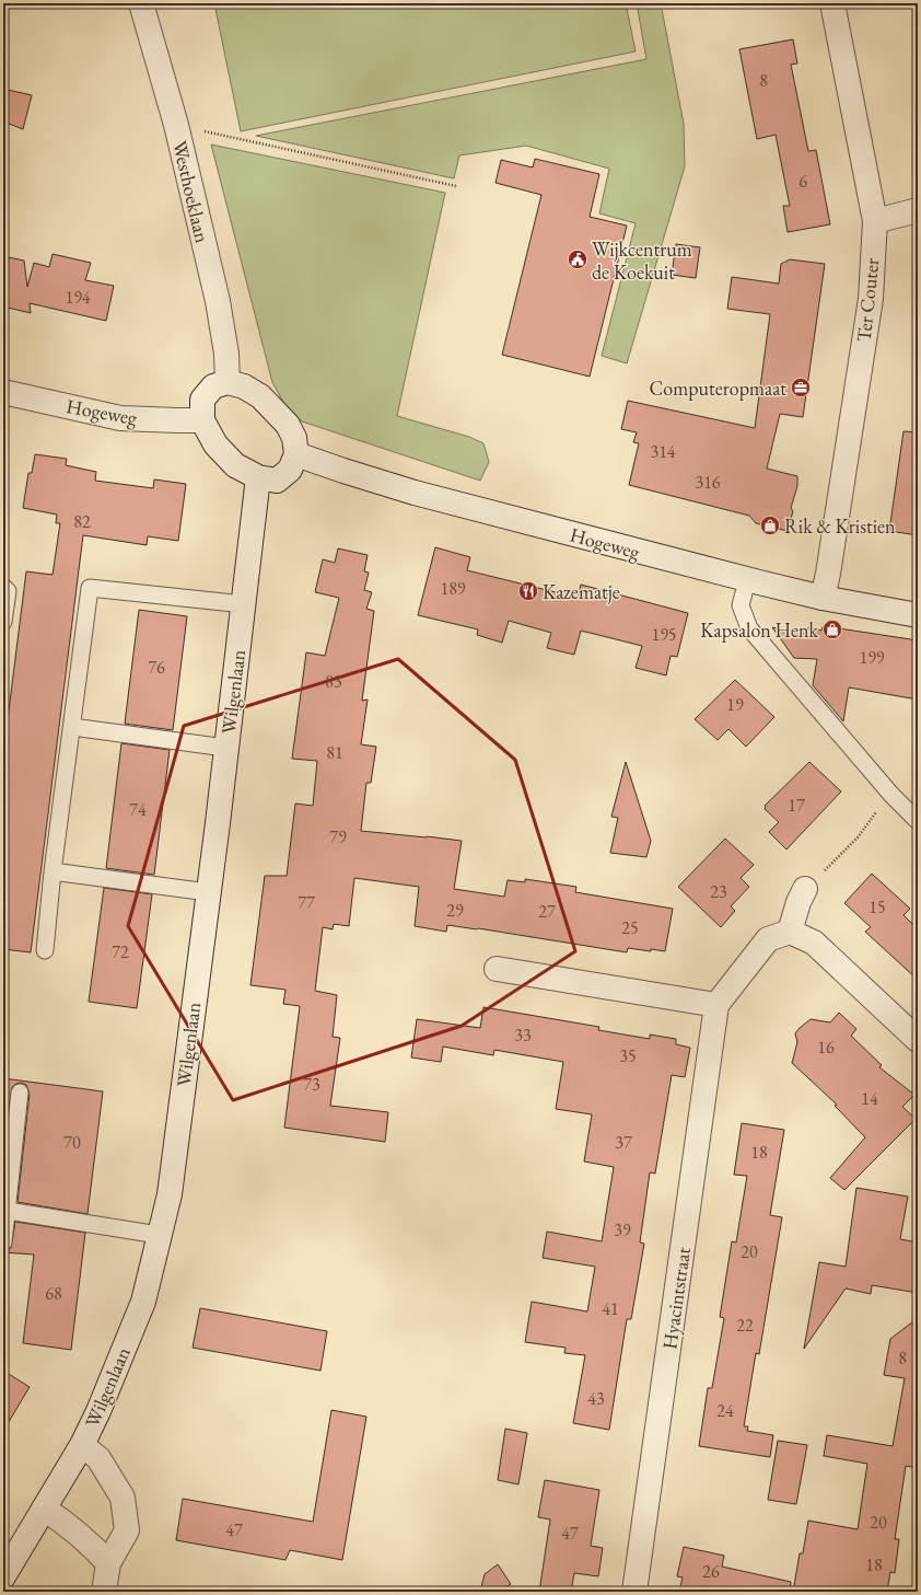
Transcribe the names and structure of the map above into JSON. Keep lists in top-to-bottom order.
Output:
{
  "streets": {
    "street": [
      "Westhoeklaan",
      "Ter Couter",
      "Hogeweg",
      "Wilgenlaan",
      "Hyacintstraat"
    ]
  },
  "crossings": [
    ["Westhoeklaan", "Hogeweg"],
    ["Westhoeklaan", "Wilgenlaan"],
    ["Ter Couter", "Hogeweg"],
    ["Hogeweg", "Wilgenlaan"]
  ],
  "places": {
    "public building": ["Wijkcentrum de Koekuit"],
    "office": ["Computeropmaat"],
    "shop": ["Rik & Kristien", "Kapsalon Henk"],
    "restaurant": ["Kazematje"]
  },
  "house_numbers": [
    "8",
    "6",
    "194",
    "314",
    "316",
    "82",
    "189",
    "195",
    "199",
    "76",
    "83",
    "19",
    "81",
    "17",
    "74",
    "79",
    "23",
    "77",
    "15",
    "29",
    "27",
    "25",
    "72",
    "33",
    "16",
    "35",
    "73",
    "14",
    "70",
    "37",
    "18",
    "39",
    "20",
    "68",
    "41",
    "22",
    "8",
    "43",
    "24",
    "20",
    "47",
    "47",
    "18",
    "26"
  ]
}
